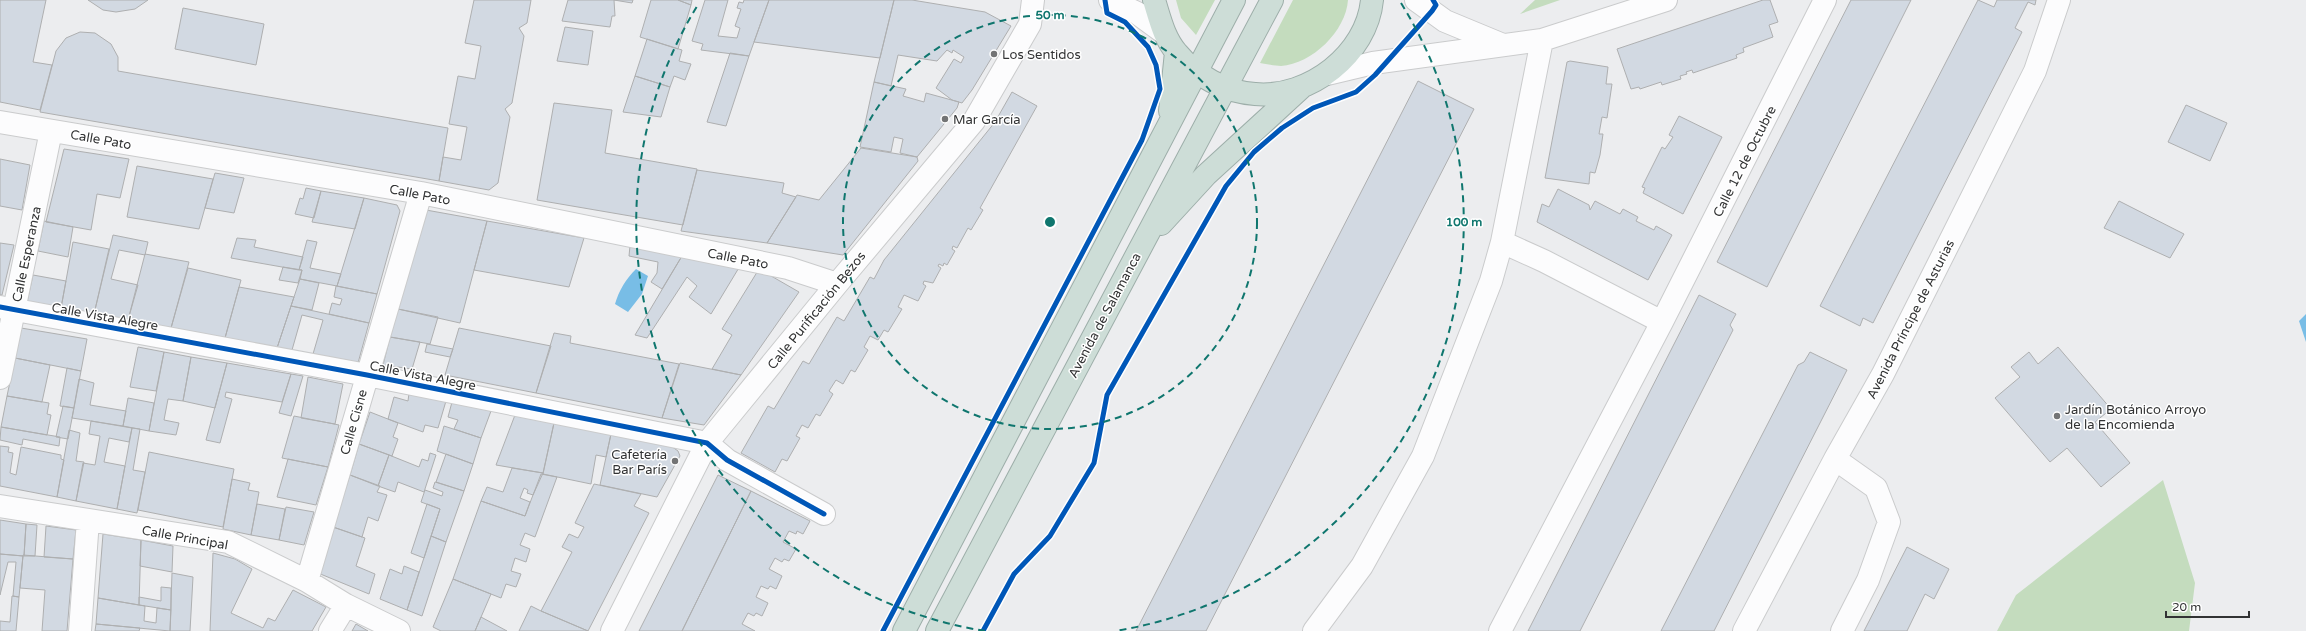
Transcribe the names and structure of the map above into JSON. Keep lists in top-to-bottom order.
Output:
{
  "streets": {
    "highway": ["Avenida de Salamanca"],
    "street": [
      "Calle Pato",
      "Calle 12 de Octubre",
      "Calle Esperanza",
      "Calle Purificación Bezos",
      "Calle Vista Alegre",
      "Avenida Príncipe de Asturias",
      "Calle Cisne",
      "Calle Principal"
    ]
  },
  "crossings": [
    ["Calle Pato", "Calle Esperanza"],
    ["Calle Pato", "Calle Purificación Bezos"],
    ["Calle Pato", "Calle Cisne"],
    ["Calle Esperanza", "Calle Vista Alegre"],
    ["Calle Purificación Bezos", "Calle Vista Alegre"],
    ["Calle Vista Alegre", "Calle Cisne"],
    ["Calle Cisne", "Calle Principal"]
  ],
  "places": [
    "Los Sentidos",
    "Mar García",
    "Jardín Botánico Arroyo de la Encomienda",
    "Cafetería Bar París"
  ],
  "scale_bar": "20 m",
  "rings": ["50 m", "100 m"]
}
